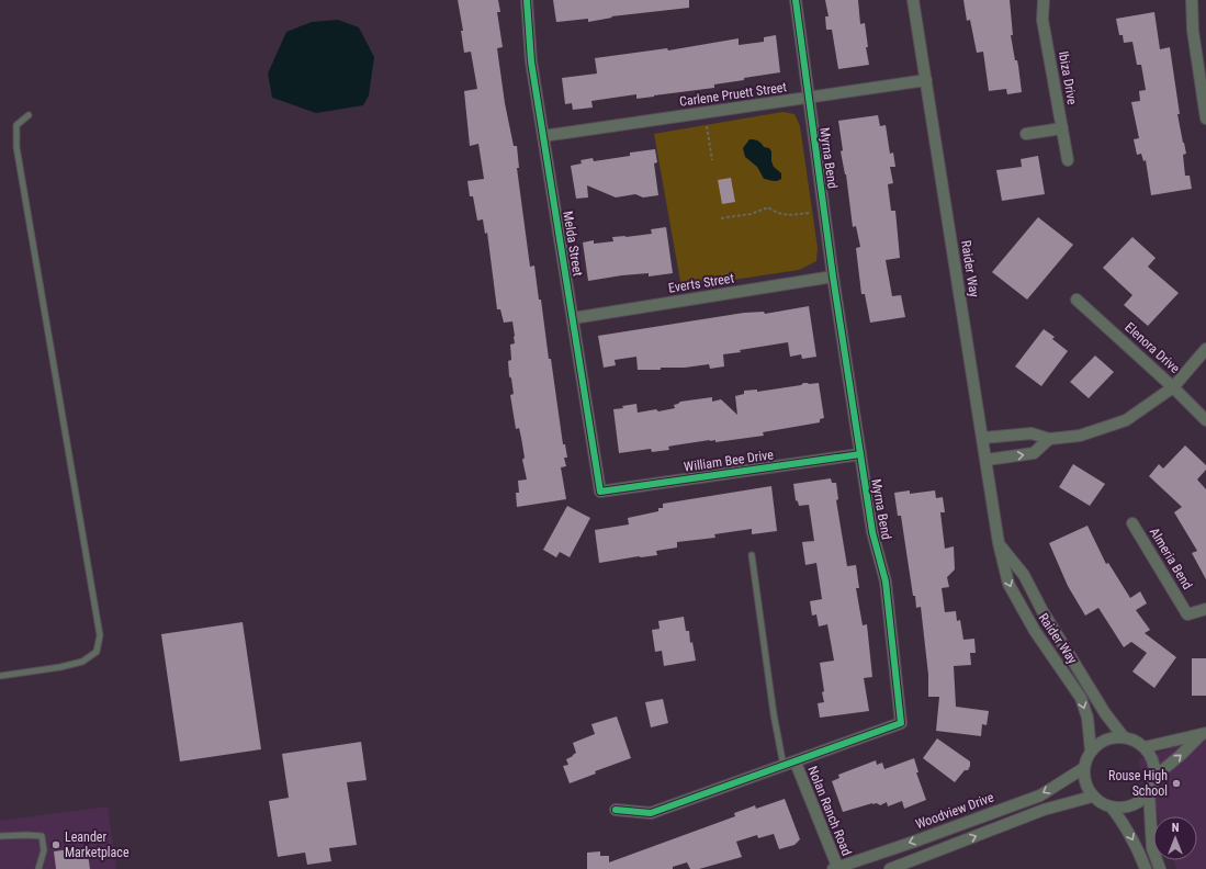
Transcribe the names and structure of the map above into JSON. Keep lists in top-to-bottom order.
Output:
{
  "streets": {
    "street": [
      "Ibiza Drive",
      "Carlene Pruett Street",
      "Myrna Bend",
      "Melda Street",
      "Raider Way",
      "Everts Street",
      "Elenora Drive",
      "William Bee Drive",
      "Almeria Bend",
      "Nolan Ranch Road",
      "Woodview Drive"
    ]
  },
  "crossings": [
    ["Carlene Pruett Street", "Myrna Bend"],
    ["Carlene Pruett Street", "Melda Street"],
    ["Carlene Pruett Street", "Raider Way"],
    ["Myrna Bend", "Everts Street"],
    ["Myrna Bend", "William Bee Drive"],
    ["Myrna Bend", "Nolan Ranch Road"],
    ["Melda Street", "Everts Street"],
    ["Melda Street", "William Bee Drive"],
    ["Raider Way", "Woodview Drive"],
    ["Nolan Ranch Road", "Woodview Drive"]
  ],
  "places": ["Rouse High School", "Leander Marketplace"],
  "north": "top"
}
